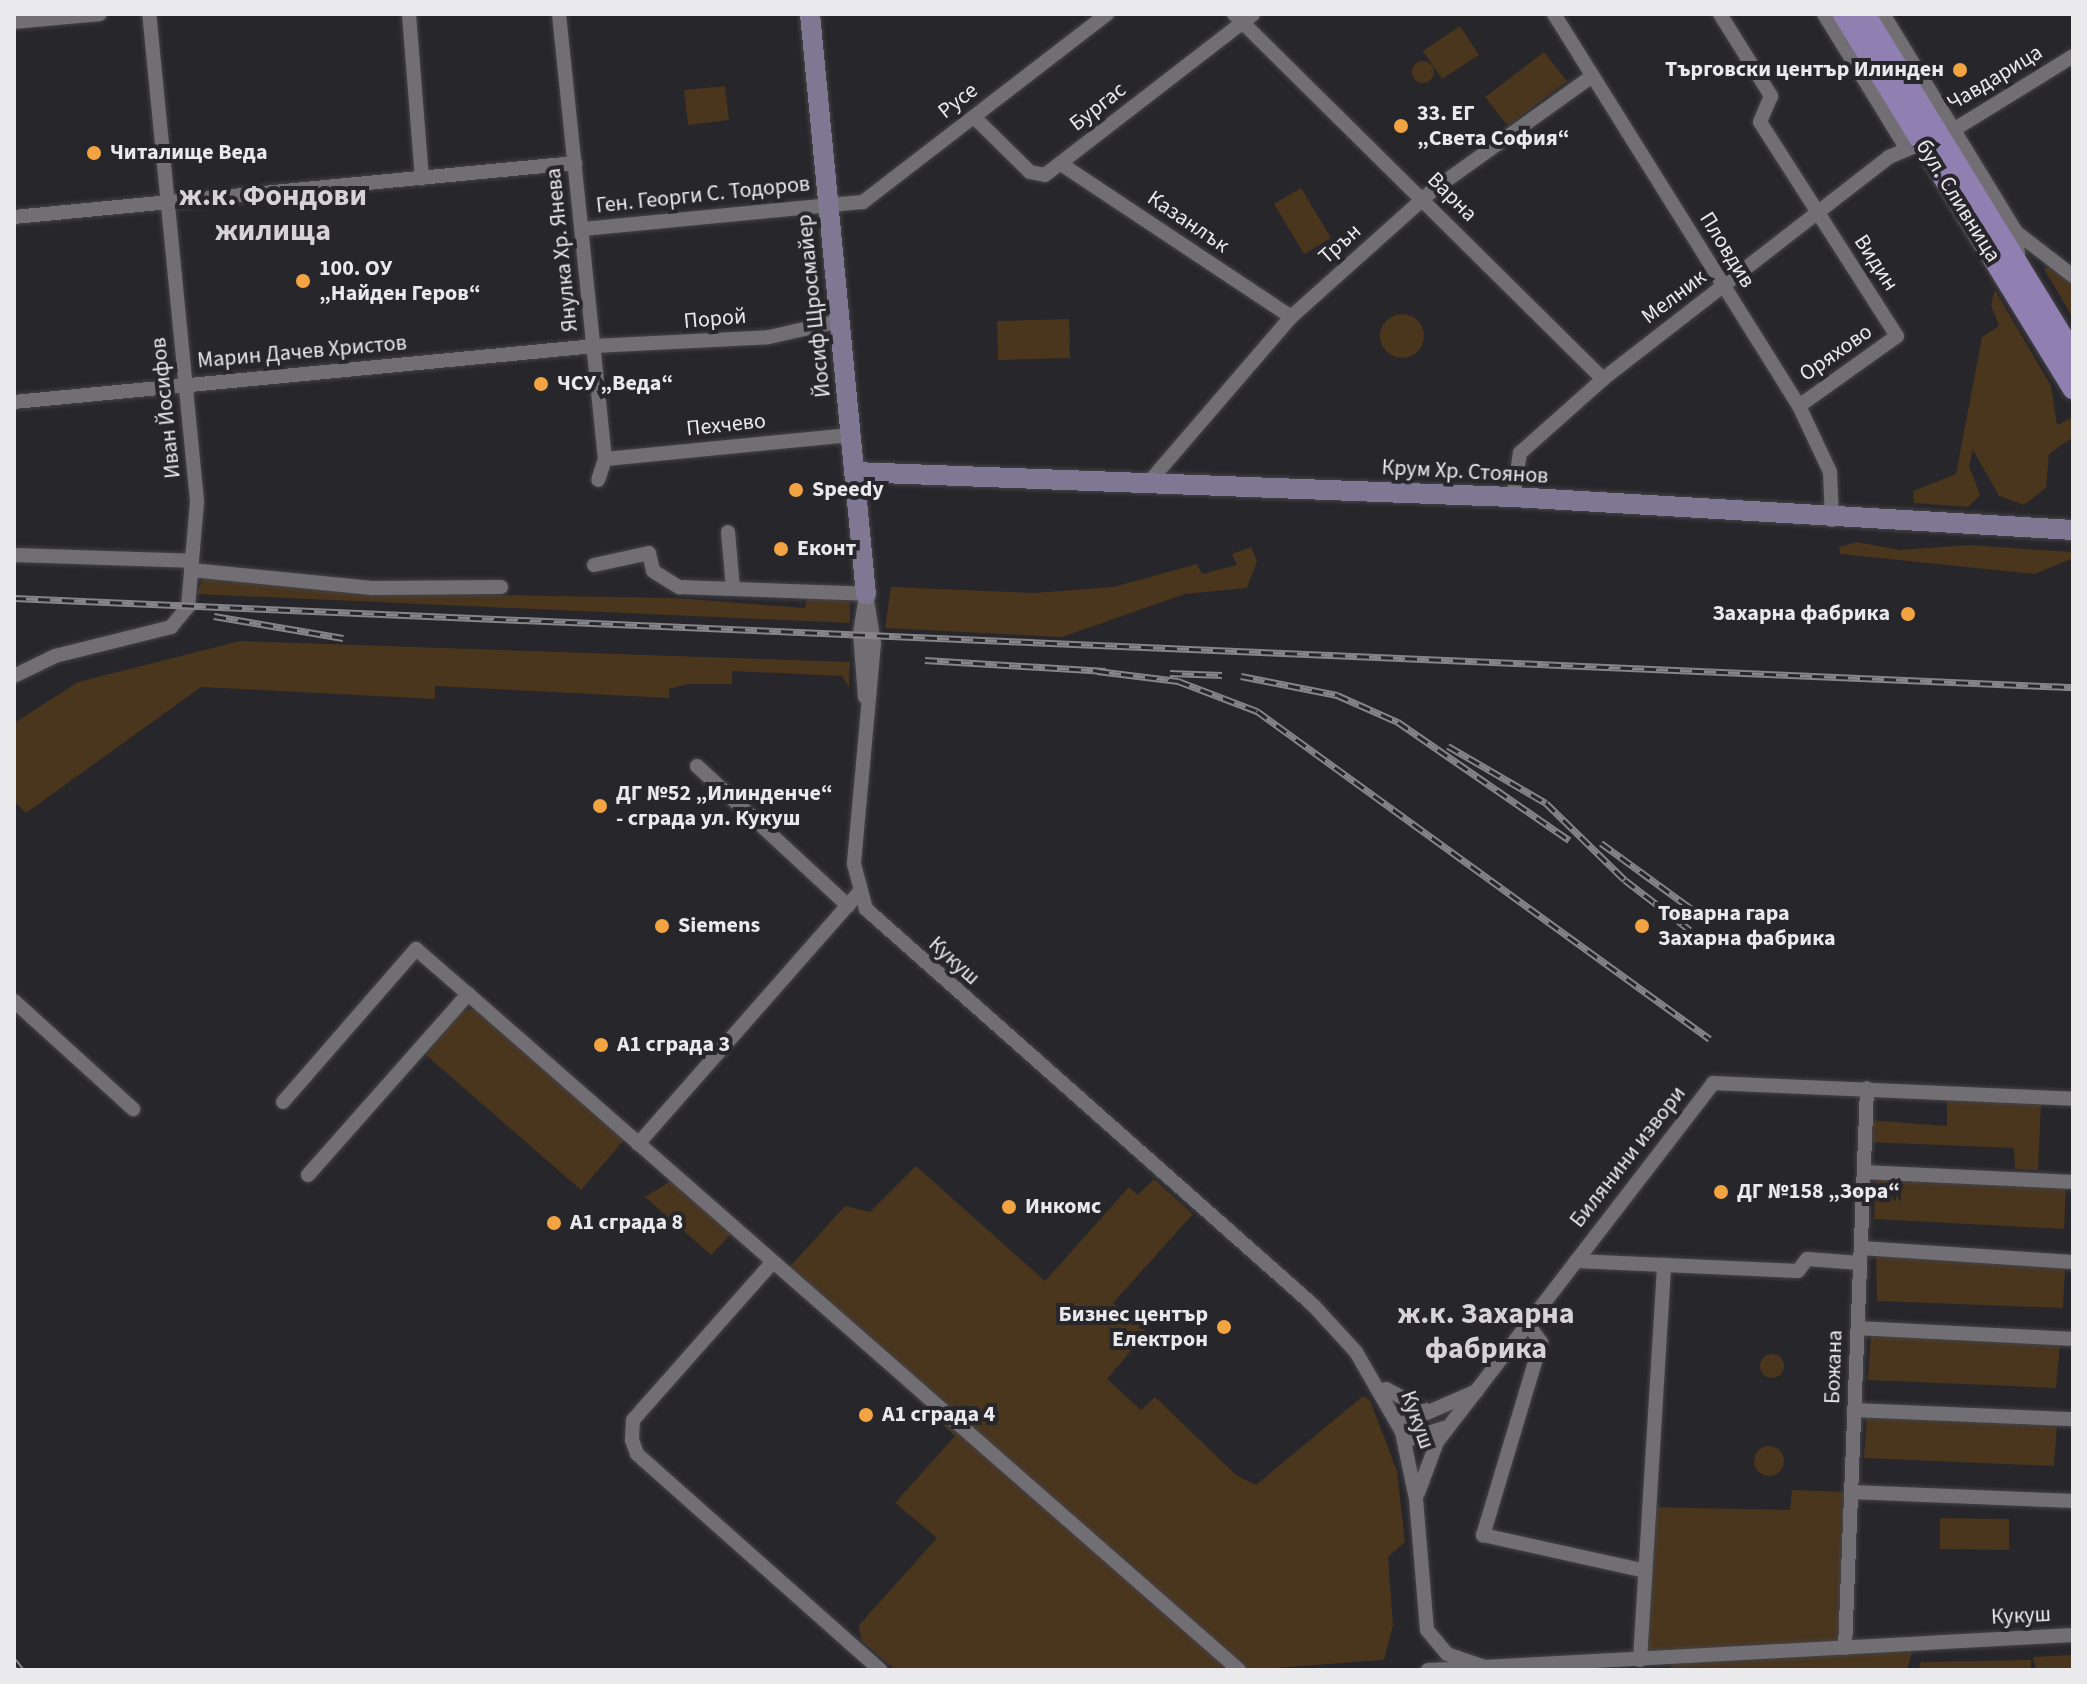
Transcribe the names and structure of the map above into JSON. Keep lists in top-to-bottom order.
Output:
{
  "streets": {
    "main road": ["бул. Сливница"],
    "street": [
      "Чавдарица",
      "Русе",
      "Бургас",
      "Ген. Георги С. Тодоров",
      "Варна",
      "Казанлък",
      "Трън",
      "Янулка Хр. Янева",
      "Пловдив",
      "Видин",
      "Мелник",
      "Йосиф Щросмайер",
      "Порой",
      "Марин Дачев Христов",
      "Оряхово",
      "Иван Йосифов",
      "Пехчево",
      "Крум Хр. Стоянов",
      "Кукуш",
      "Билянини извори",
      "Божана"
    ]
  },
  "crossings": [
    ["Чавдарица", "бул. Сливница"],
    ["Чавдарица", "Мелник"],
    ["Русе", "Ген. Георги С. Тодоров"],
    ["Русе", "Йосиф Щросмайер"],
    ["Бургас", "Варна"],
    ["Бургас", "Казанлък"],
    ["Ген. Георги С. Тодоров", "Янулка Хр. Янева"],
    ["Ген. Георги С. Тодоров", "Йосиф Щросмайер"],
    ["Варна", "Трън"],
    ["Варна", "Мелник"],
    ["бул. Сливница", "Мелник"],
    ["Казанлък", "Трън"],
    ["Трън", "Пловдив"],
    ["Трън", "Крум Хр. Стоянов"],
    ["Янулка Хр. Янева", "Порой"],
    ["Янулка Хр. Янева", "Марин Дачев Христов"],
    ["Янулка Хр. Янева", "Пехчево"],
    ["Пловдив", "Мелник"],
    ["Пловдив", "Оряхово"],
    ["Пловдив", "Крум Хр. Стоянов"],
    ["Видин", "Мелник"],
    ["Видин", "Оряхово"],
    ["Мелник", "Крум Хр. Стоянов"],
    ["Йосиф Щросмайер", "Порой"],
    ["Йосиф Щросмайер", "Пехчево"],
    ["Йосиф Щросмайер", "Крум Хр. Стоянов"],
    ["Порой", "Марин Дачев Христов"],
    ["Марин Дачев Христов", "Иван Йосифов"],
    ["Кукуш", "Билянини извори"],
    ["Кукуш", "Божана"],
    ["Билянини извори", "Божана"]
  ],
  "districts": ["ж.к. Фондови жилища", "ж.к. Захарна фабрика"],
  "places": [
    "Търговски център Илинден",
    "33. ЕГ „Света София“",
    "Читалище Веда",
    "100. ОУ „Найден Геров“",
    "ЧСУ „Веда“",
    "Speedy",
    "Еконт",
    "Захарна фабрика",
    "ДГ №52 „Илинденче“ - сграда ул. Кукуш",
    "Siemens",
    "Товарна гара Захарна фабрика",
    "А1 сграда 3",
    "ДГ №158 „Зора“",
    "Инкомс",
    "А1 сграда 8",
    "Бизнес център Електрон",
    "А1 сграда 4"
  ]
}
